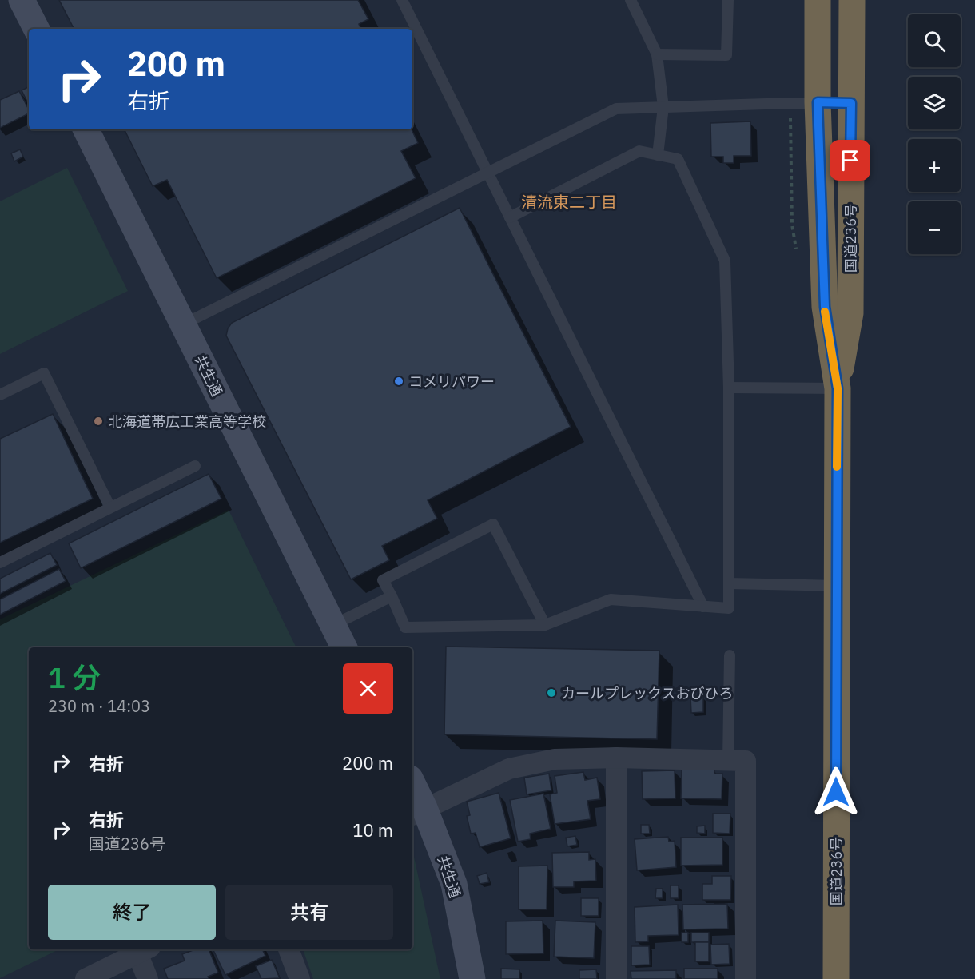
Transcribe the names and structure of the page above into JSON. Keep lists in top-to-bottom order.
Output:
{
  "streets": {
    "highway": ["国道236号"],
    "street": ["共生通"]
  },
  "districts": ["清流東二丁目"],
  "places": ["コメリパワー", "北海道帯広工業高等学校", "カールプレックスおびひろ"],
  "page": {
    "map_buttons": ["+", "−"],
    "turn": ["200 m", "右折"],
    "heading": ["1 分", "230 m · 14:03"],
    "list": [
      {
        "name": "右折",
        "value": "200 m"
      },
      {
        "name": "右折",
        "note": "国道236号",
        "value": "10 m"
      }
    ],
    "buttons": ["終了", "共有"]
  }
}
